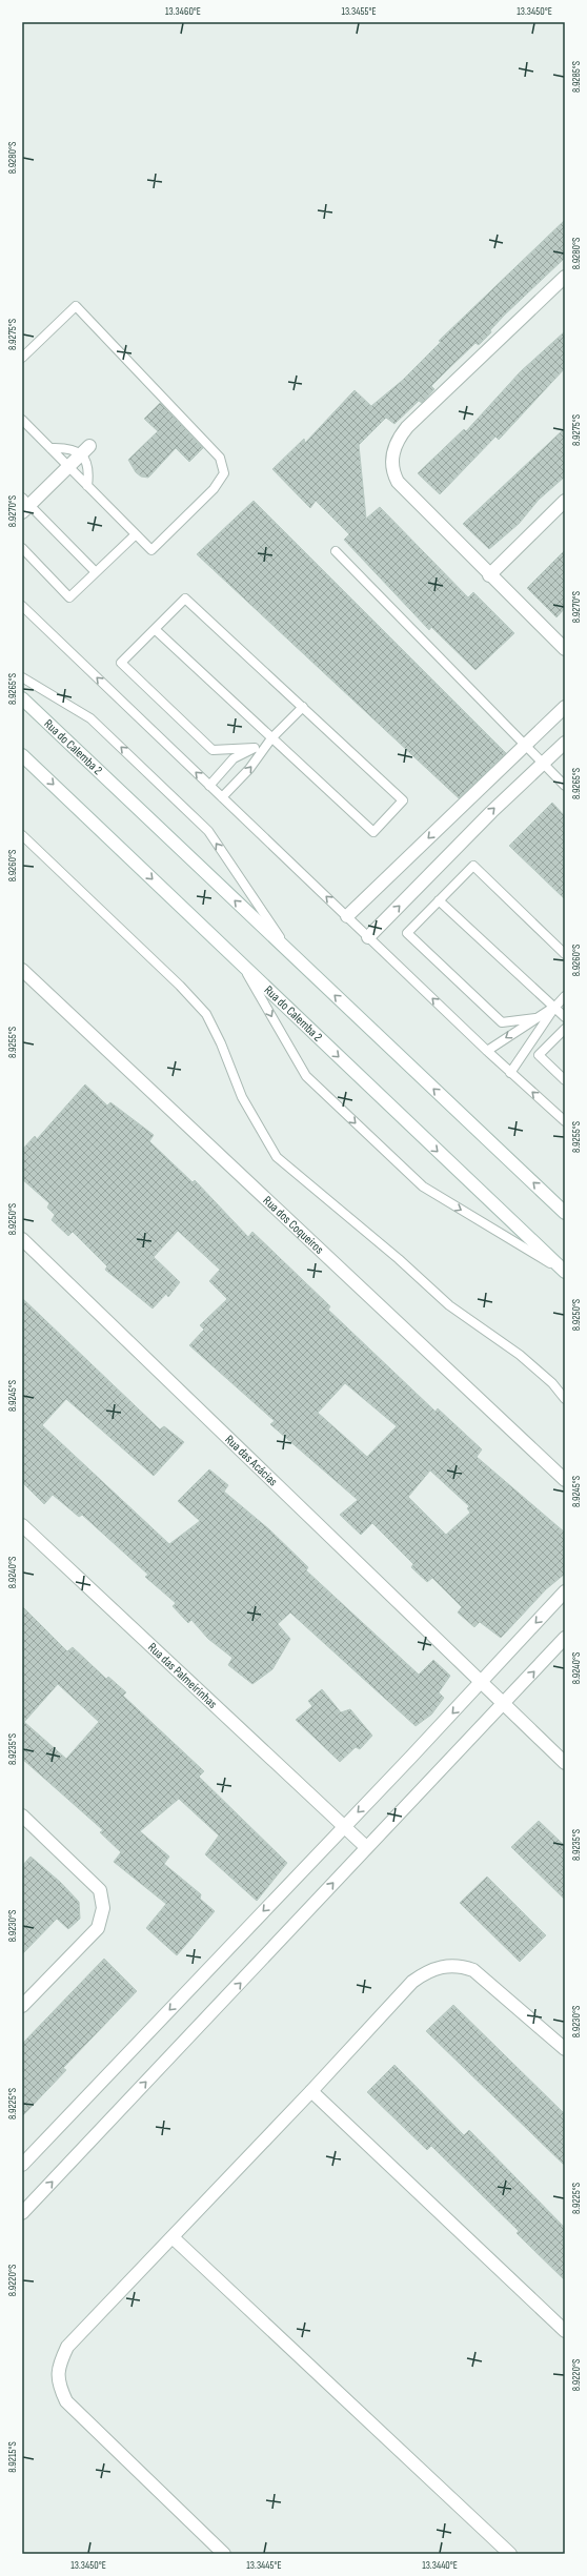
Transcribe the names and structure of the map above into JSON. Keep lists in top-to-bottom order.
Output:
{
  "streets": {
    "street": [
      "Rua do Calemba 2",
      "Rua dos Coqueiros",
      "Rua das Acácias",
      "Rua das Palmeirinhas"
    ]
  },
  "coordinates": [
    "13.3460°E",
    "13.3455°E",
    "13.3450°E",
    "8.9285°S",
    "8.9280°S",
    "8.9275°S",
    "8.9270°S",
    "8.9265°S",
    "8.9260°S",
    "8.9255°S",
    "8.9250°S",
    "8.9245°S",
    "8.9240°S",
    "8.9235°S",
    "8.9230°S",
    "8.9225°S",
    "8.9220°S",
    "8.9215°S",
    "13.3445°E",
    "13.3440°E"
  ]
}
